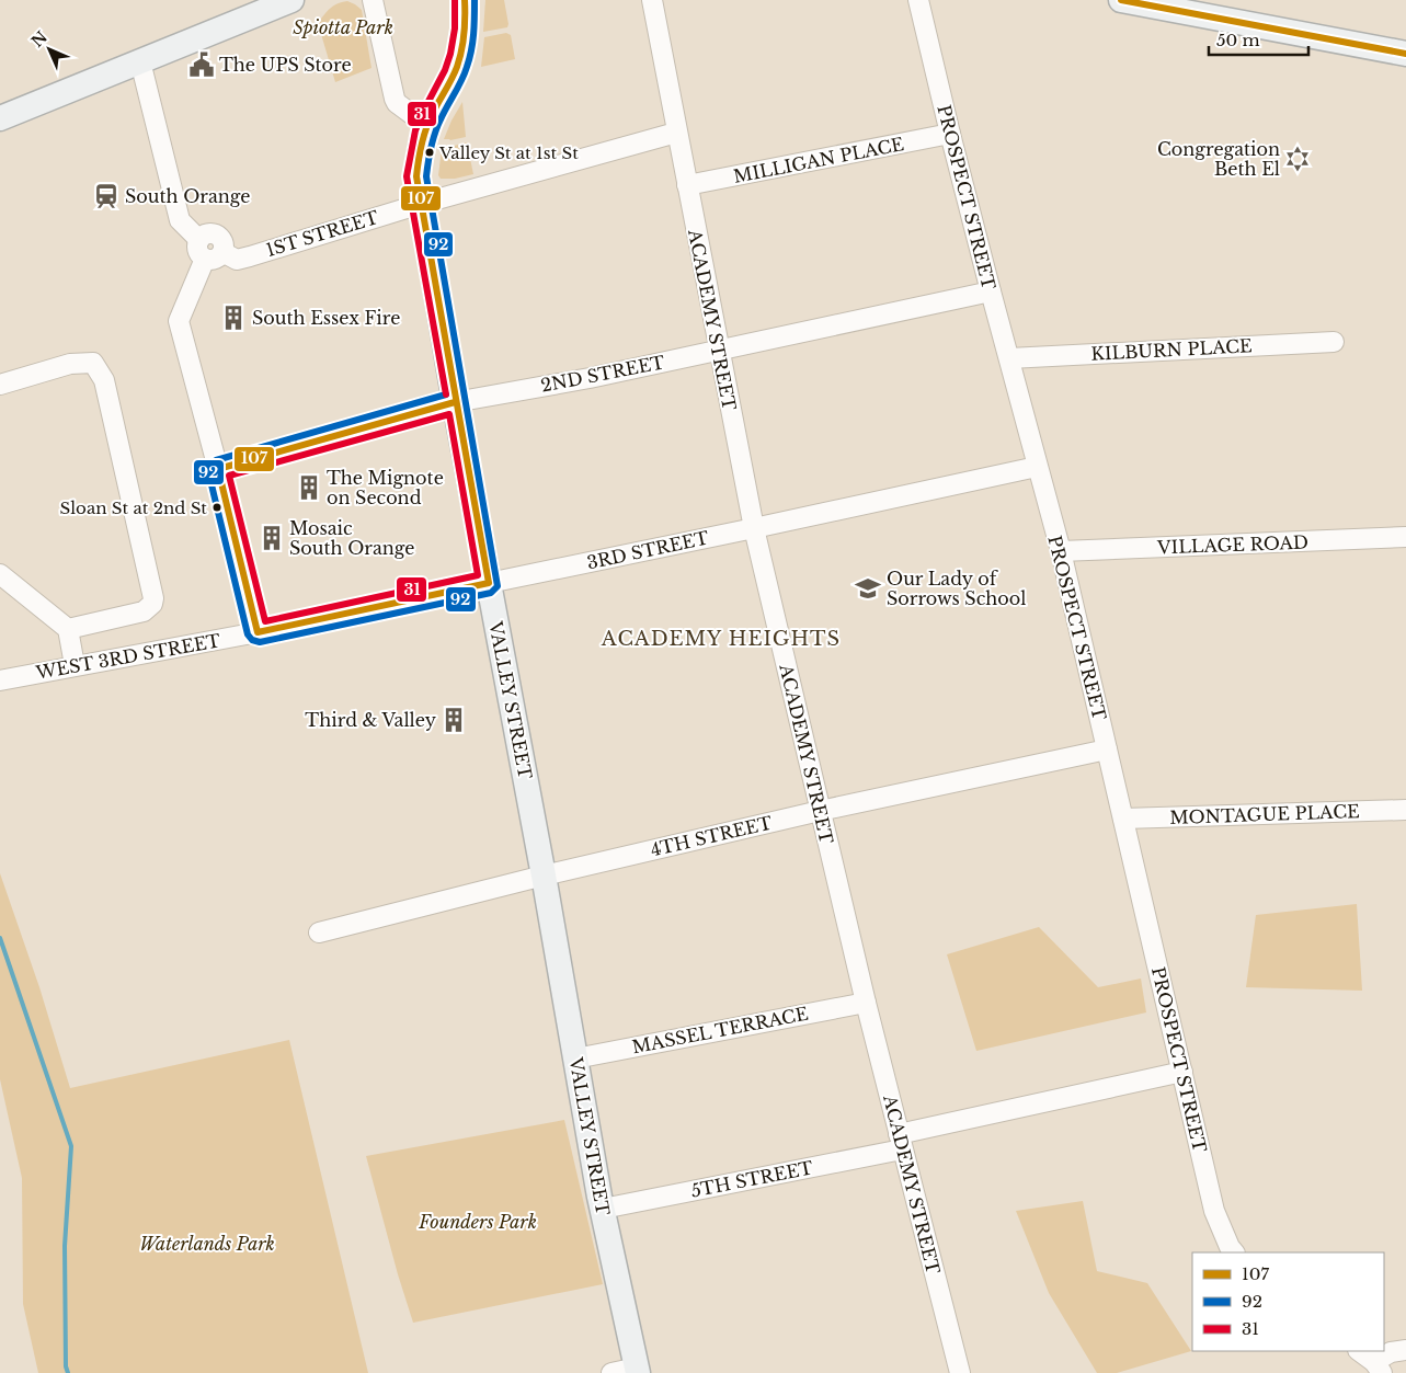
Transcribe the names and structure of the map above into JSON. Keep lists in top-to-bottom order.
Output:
{
  "streets": {
    "main road": ["VALLEY STREET"],
    "street": [
      "MILLIGAN PLACE",
      "PROSPECT STREET",
      "1ST STREET",
      "ACADEMY STREET",
      "KILBURN PLACE",
      "2ND STREET",
      "VILLAGE ROAD",
      "3RD STREET",
      "WEST 3RD STREET",
      "MONTAGUE PLACE",
      "4TH STREET",
      "MASSEL TERRACE",
      "5TH STREET"
    ]
  },
  "crossings": [
    ["MILLIGAN PLACE", "PROSPECT STREET"],
    ["MILLIGAN PLACE", "ACADEMY STREET"],
    ["PROSPECT STREET", "KILBURN PLACE"],
    ["PROSPECT STREET", "2ND STREET"],
    ["PROSPECT STREET", "VILLAGE ROAD"],
    ["PROSPECT STREET", "3RD STREET"],
    ["PROSPECT STREET", "MONTAGUE PLACE"],
    ["PROSPECT STREET", "4TH STREET"],
    ["PROSPECT STREET", "5TH STREET"],
    ["1ST STREET", "ACADEMY STREET"],
    ["1ST STREET", "VALLEY STREET"],
    ["ACADEMY STREET", "2ND STREET"],
    ["ACADEMY STREET", "3RD STREET"],
    ["ACADEMY STREET", "4TH STREET"],
    ["ACADEMY STREET", "MASSEL TERRACE"],
    ["ACADEMY STREET", "5TH STREET"],
    ["2ND STREET", "VALLEY STREET"],
    ["3RD STREET", "WEST 3RD STREET"],
    ["3RD STREET", "VALLEY STREET"],
    ["VALLEY STREET", "4TH STREET"],
    ["VALLEY STREET", "MASSEL TERRACE"],
    ["VALLEY STREET", "5TH STREET"]
  ],
  "districts": ["ACADEMY HEIGHTS"],
  "parks": ["Spiotta Park", "Founders Park", "Waterlands Park"],
  "places": {
    "public building": ["The UPS Store"],
    "other": ["Valley St at 1st St", "Sloan St at 2nd St"],
    "synagogue": ["Congregation Beth El"],
    "station": ["South Orange"],
    "building": [
      "South Essex Fire",
      "The Mignote on Second",
      "Mosaic South Orange",
      "Third & Valley"
    ],
    "school or university": ["Our Lady of Sorrows School"]
  },
  "lines": ["transit line 107", "transit line 92", "transit line 31"],
  "legend": ["107", "92", "31"],
  "scale_bar": "50 m",
  "north": "top left"
}
